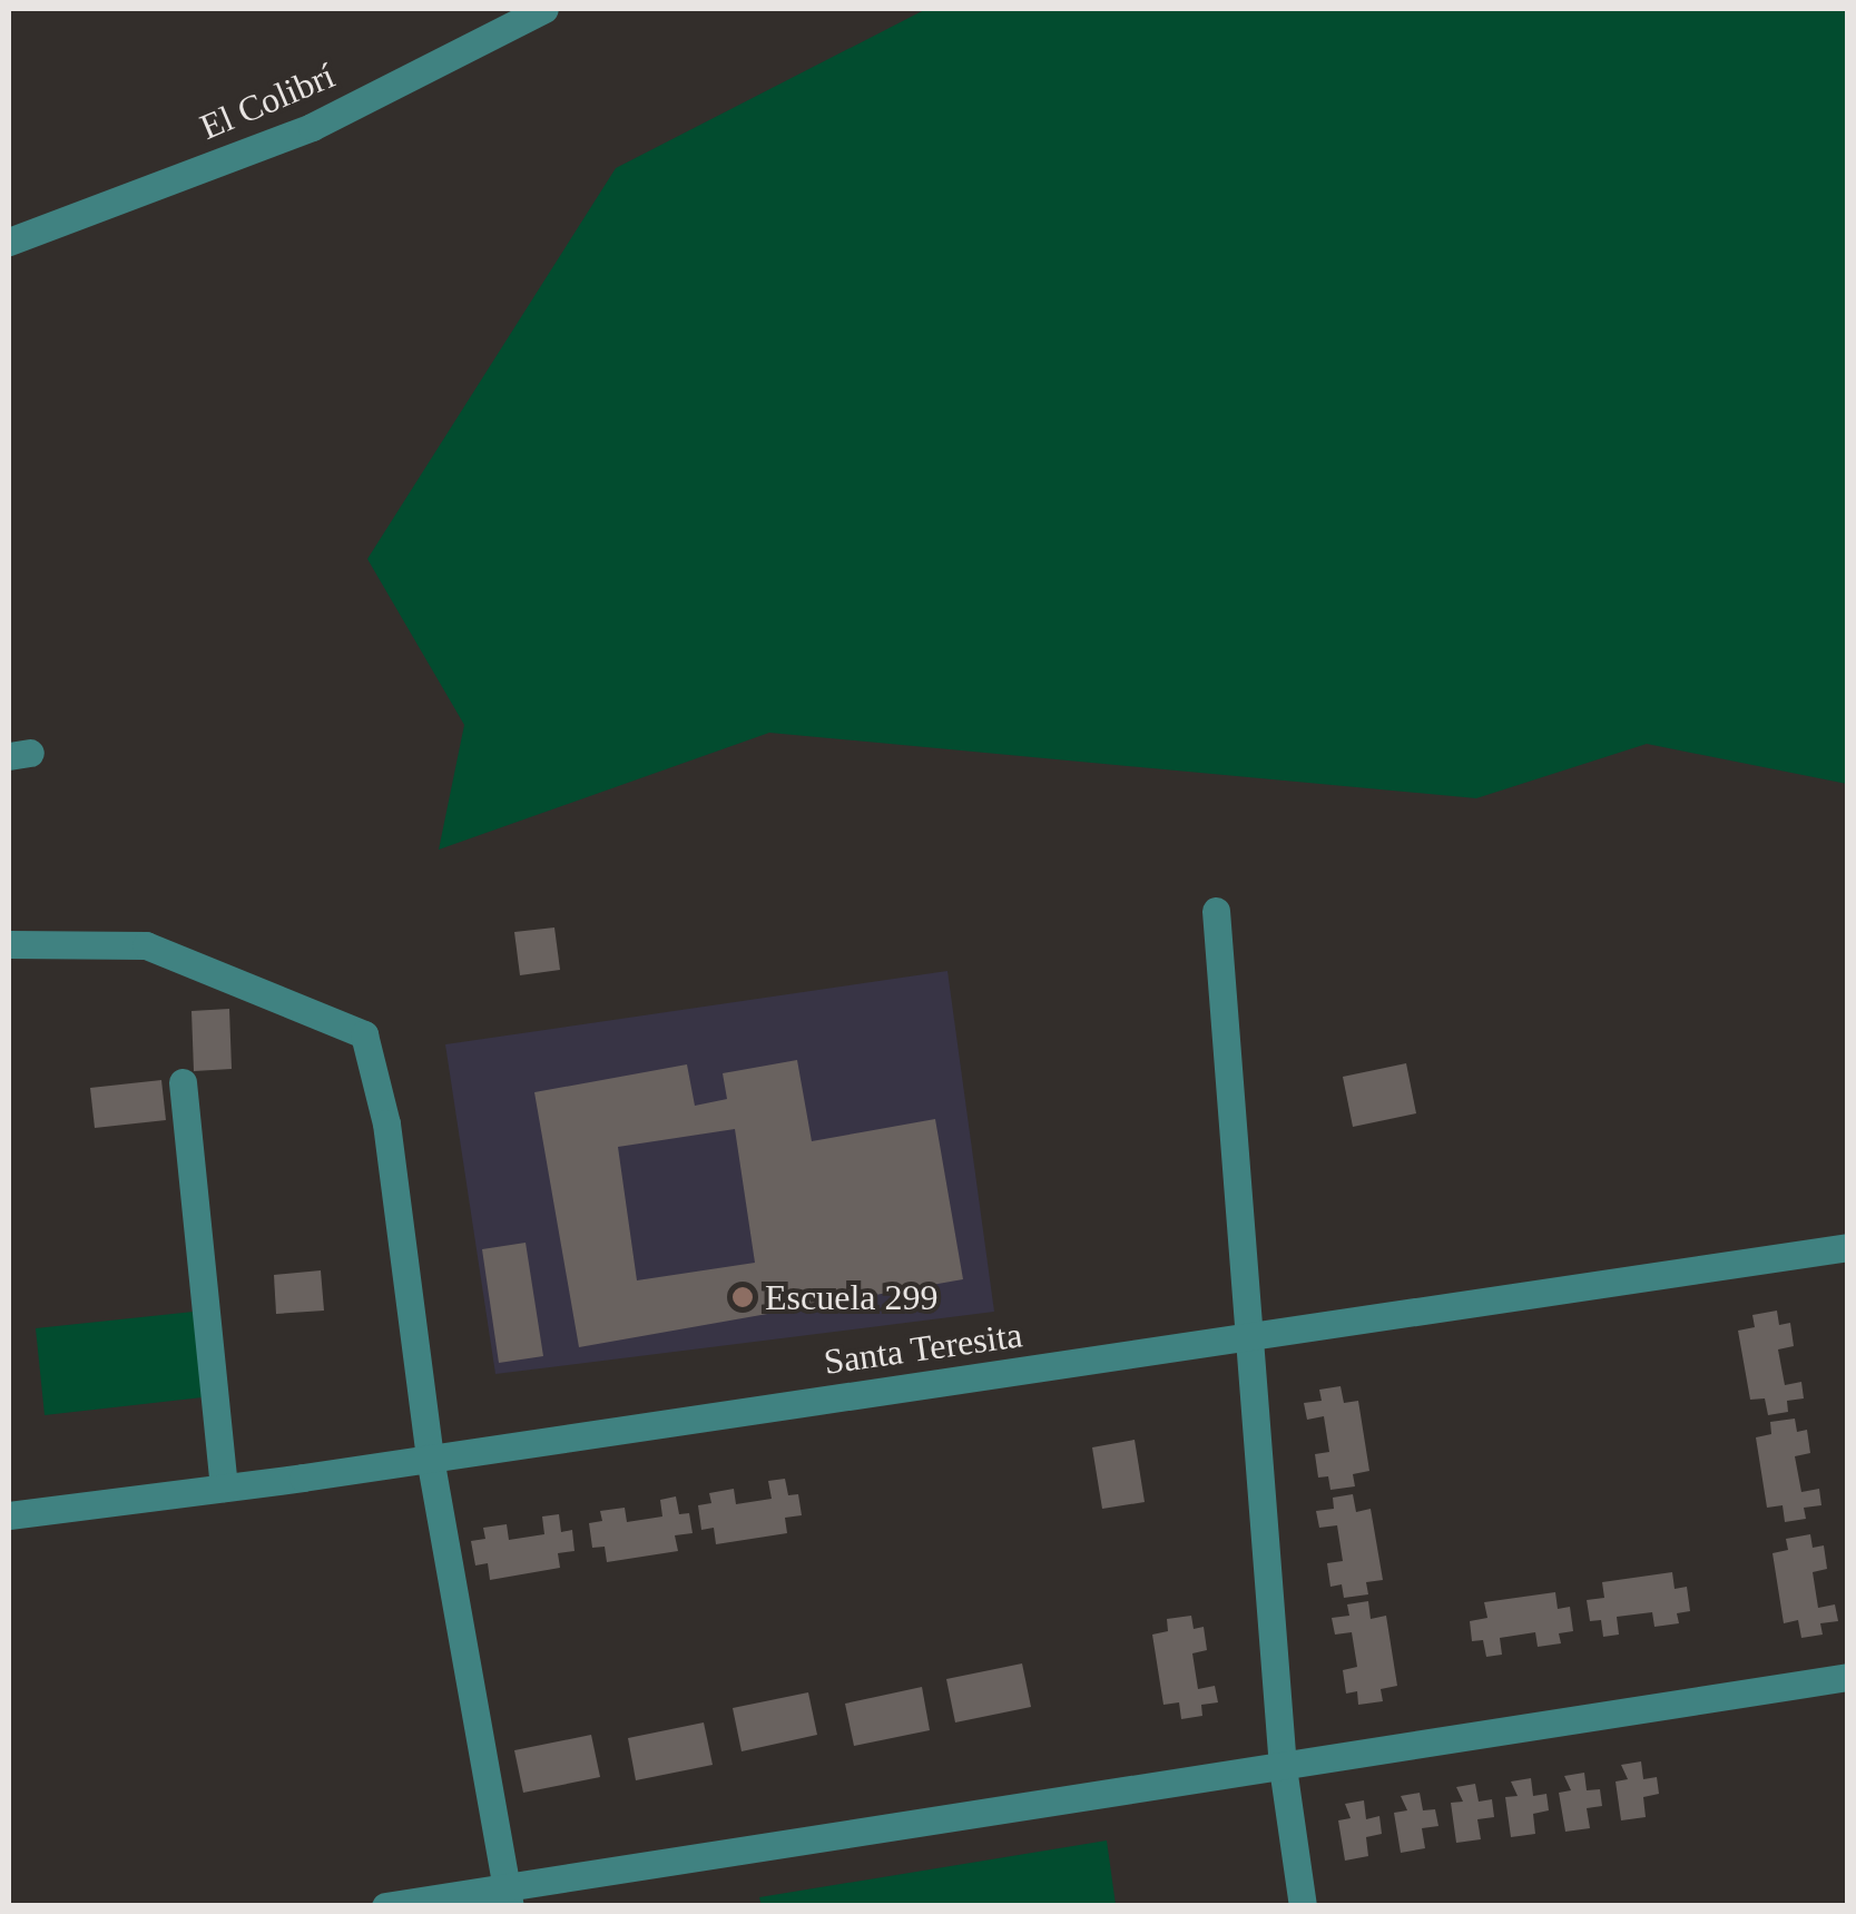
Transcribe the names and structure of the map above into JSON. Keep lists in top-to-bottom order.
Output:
{
  "streets": {
    "street": ["El Colibrí", "Santa Teresita"]
  },
  "places": ["Escuela 299"]
}
